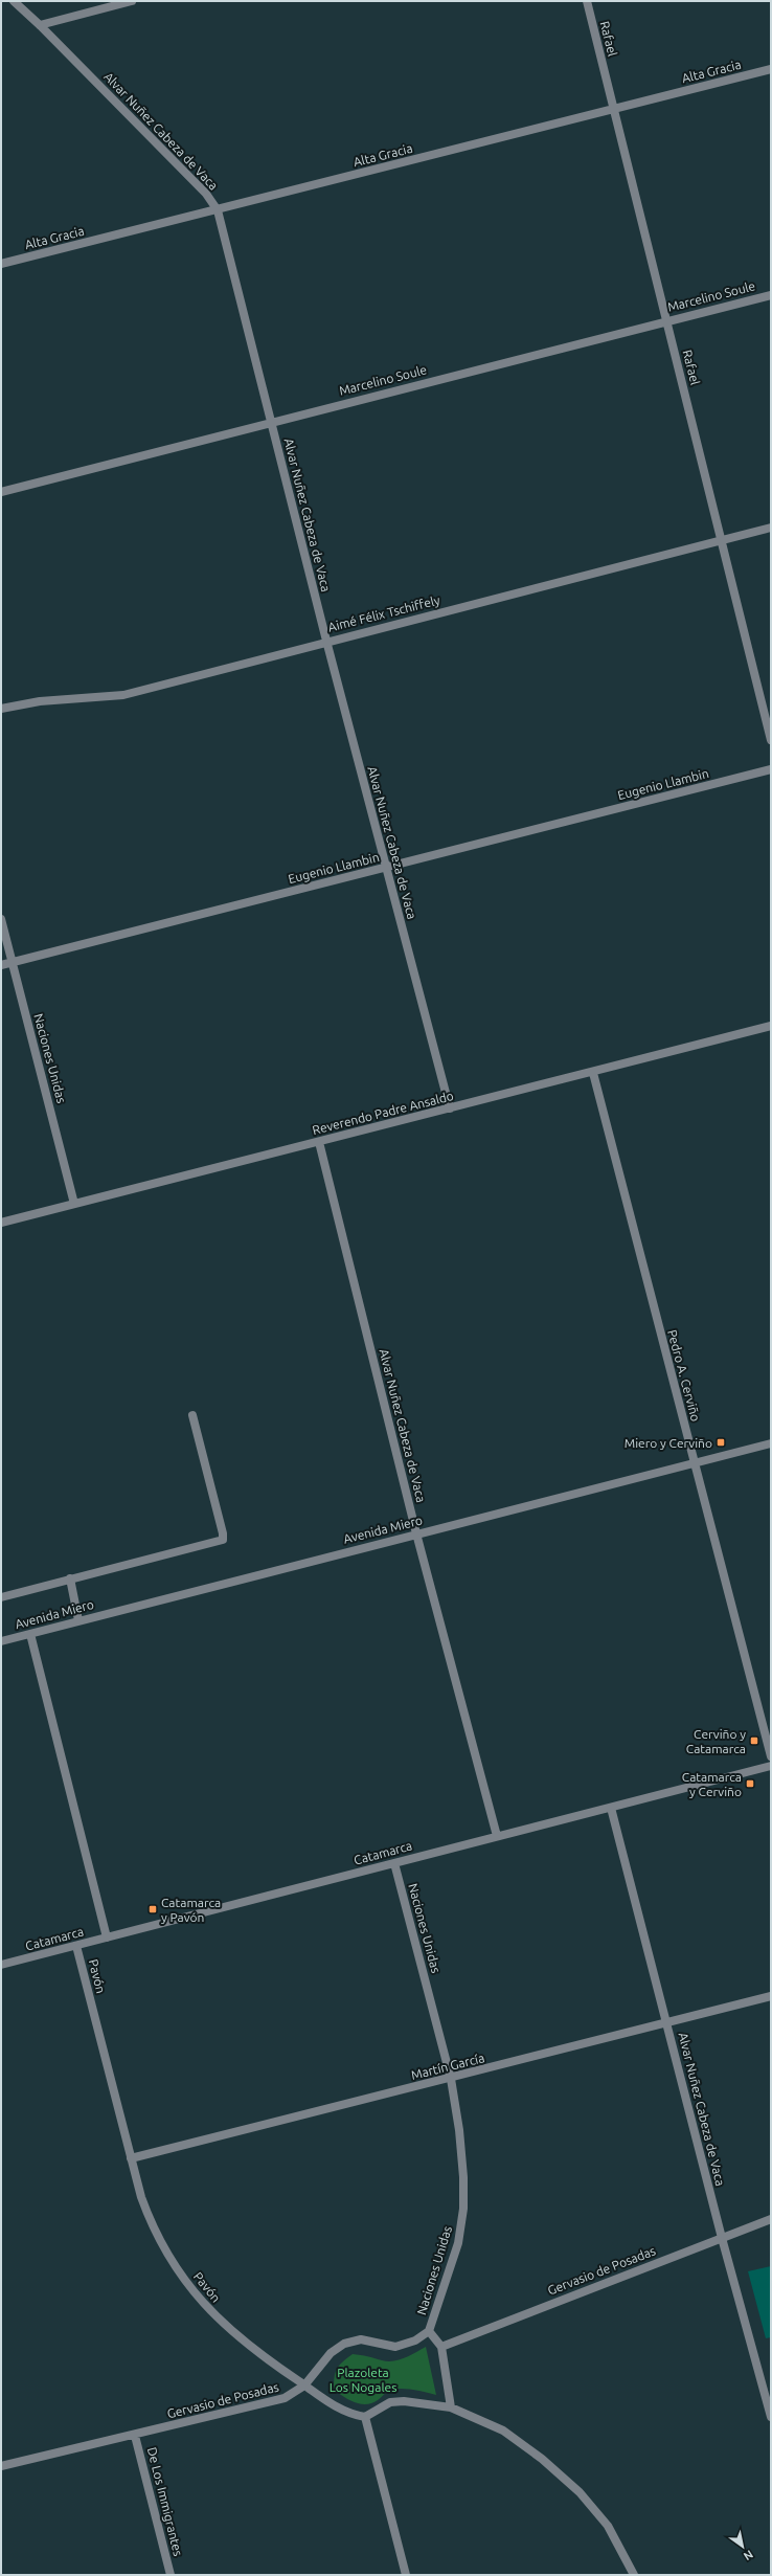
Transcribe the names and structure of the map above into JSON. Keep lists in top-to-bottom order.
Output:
{
  "streets": {
    "street": [
      "Rafael",
      "Alta Gracia",
      "Alvar Nuñez Cabeza de Vaca",
      "Marcelino Soule",
      "Aimé Félix Tschiffely",
      "Eugenio Llambin",
      "Naciones Unidas",
      "Reverendo Padre Ansaldo",
      "Pedro A. Cerviño",
      "Avenida Miero",
      "Catamarca",
      "Pavón",
      "Martín García",
      "Gervasio de Posadas",
      "De Los Immigrantes"
    ]
  },
  "crossings": [
    ["Rafael", "Alta Gracia"],
    ["Rafael", "Marcelino Soule"],
    ["Rafael", "Aimé Félix Tschiffely"],
    ["Alta Gracia", "Alvar Nuñez Cabeza de Vaca"],
    ["Alvar Nuñez Cabeza de Vaca", "Marcelino Soule"],
    ["Alvar Nuñez Cabeza de Vaca", "Aimé Félix Tschiffely"],
    ["Alvar Nuñez Cabeza de Vaca", "Eugenio Llambin"],
    ["Alvar Nuñez Cabeza de Vaca", "Reverendo Padre Ansaldo"],
    ["Alvar Nuñez Cabeza de Vaca", "Avenida Miero"],
    ["Alvar Nuñez Cabeza de Vaca", "Catamarca"],
    ["Alvar Nuñez Cabeza de Vaca", "Martín García"],
    ["Alvar Nuñez Cabeza de Vaca", "Gervasio de Posadas"],
    ["Eugenio Llambin", "Naciones Unidas"],
    ["Naciones Unidas", "Reverendo Padre Ansaldo"],
    ["Naciones Unidas", "Catamarca"],
    ["Naciones Unidas", "Martín García"],
    ["Naciones Unidas", "Gervasio de Posadas"],
    ["Reverendo Padre Ansaldo", "Pedro A. Cerviño"],
    ["Pedro A. Cerviño", "Avenida Miero"],
    ["Catamarca", "Pavón"],
    ["Pavón", "Martín García"],
    ["Pavón", "Gervasio de Posadas"],
    ["Gervasio de Posadas", "De Los Immigrantes"]
  ],
  "parks": ["Plazoleta Los Nogales"],
  "places": {
    "transit": [
      "Miero y Cerviño",
      "Cerviño y Catamarca",
      "Catamarca y Cerviño",
      "Catamarca y Pavón"
    ]
  },
  "north": "bottom right"
}
